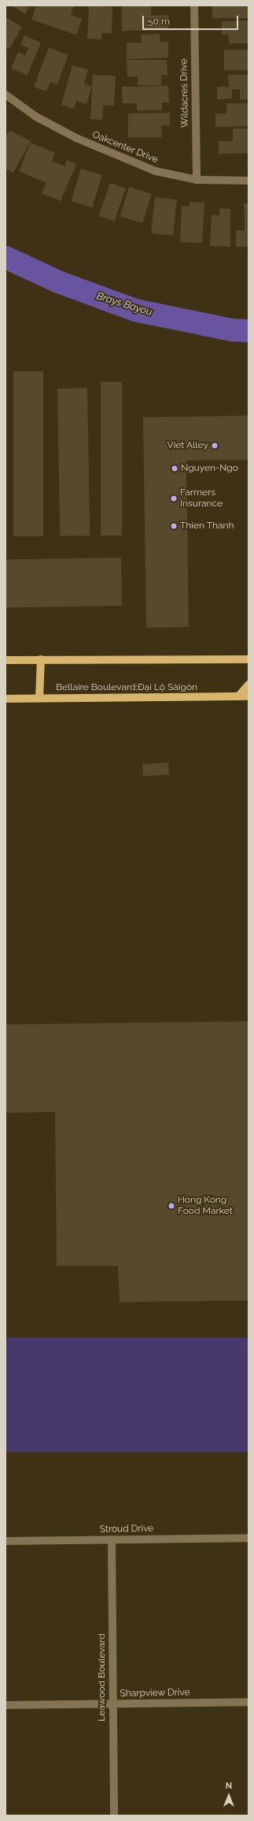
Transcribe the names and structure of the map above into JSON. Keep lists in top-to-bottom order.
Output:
{
  "streets": {
    "main road": ["Bellaire Boulevard;Đại Lộ Sàigòn"],
    "street": [
      "Wildacres Drive",
      "Oakcenter Drive",
      "Stroud Drive",
      "Leawood Boulevard",
      "Sharpview Drive"
    ]
  },
  "crossings": [
    ["Wildacres Drive", "Oakcenter Drive"],
    ["Stroud Drive", "Leawood Boulevard"],
    ["Leawood Boulevard", "Sharpview Drive"]
  ],
  "water": ["Brays Bayou"],
  "places": [
    "Viet Alley",
    "Nguyen-Ngo",
    "Farmers Insurance",
    "Thien Thanh",
    "Hong Kong Food Market"
  ],
  "scale_bar": "50 m",
  "north": "top"
}
